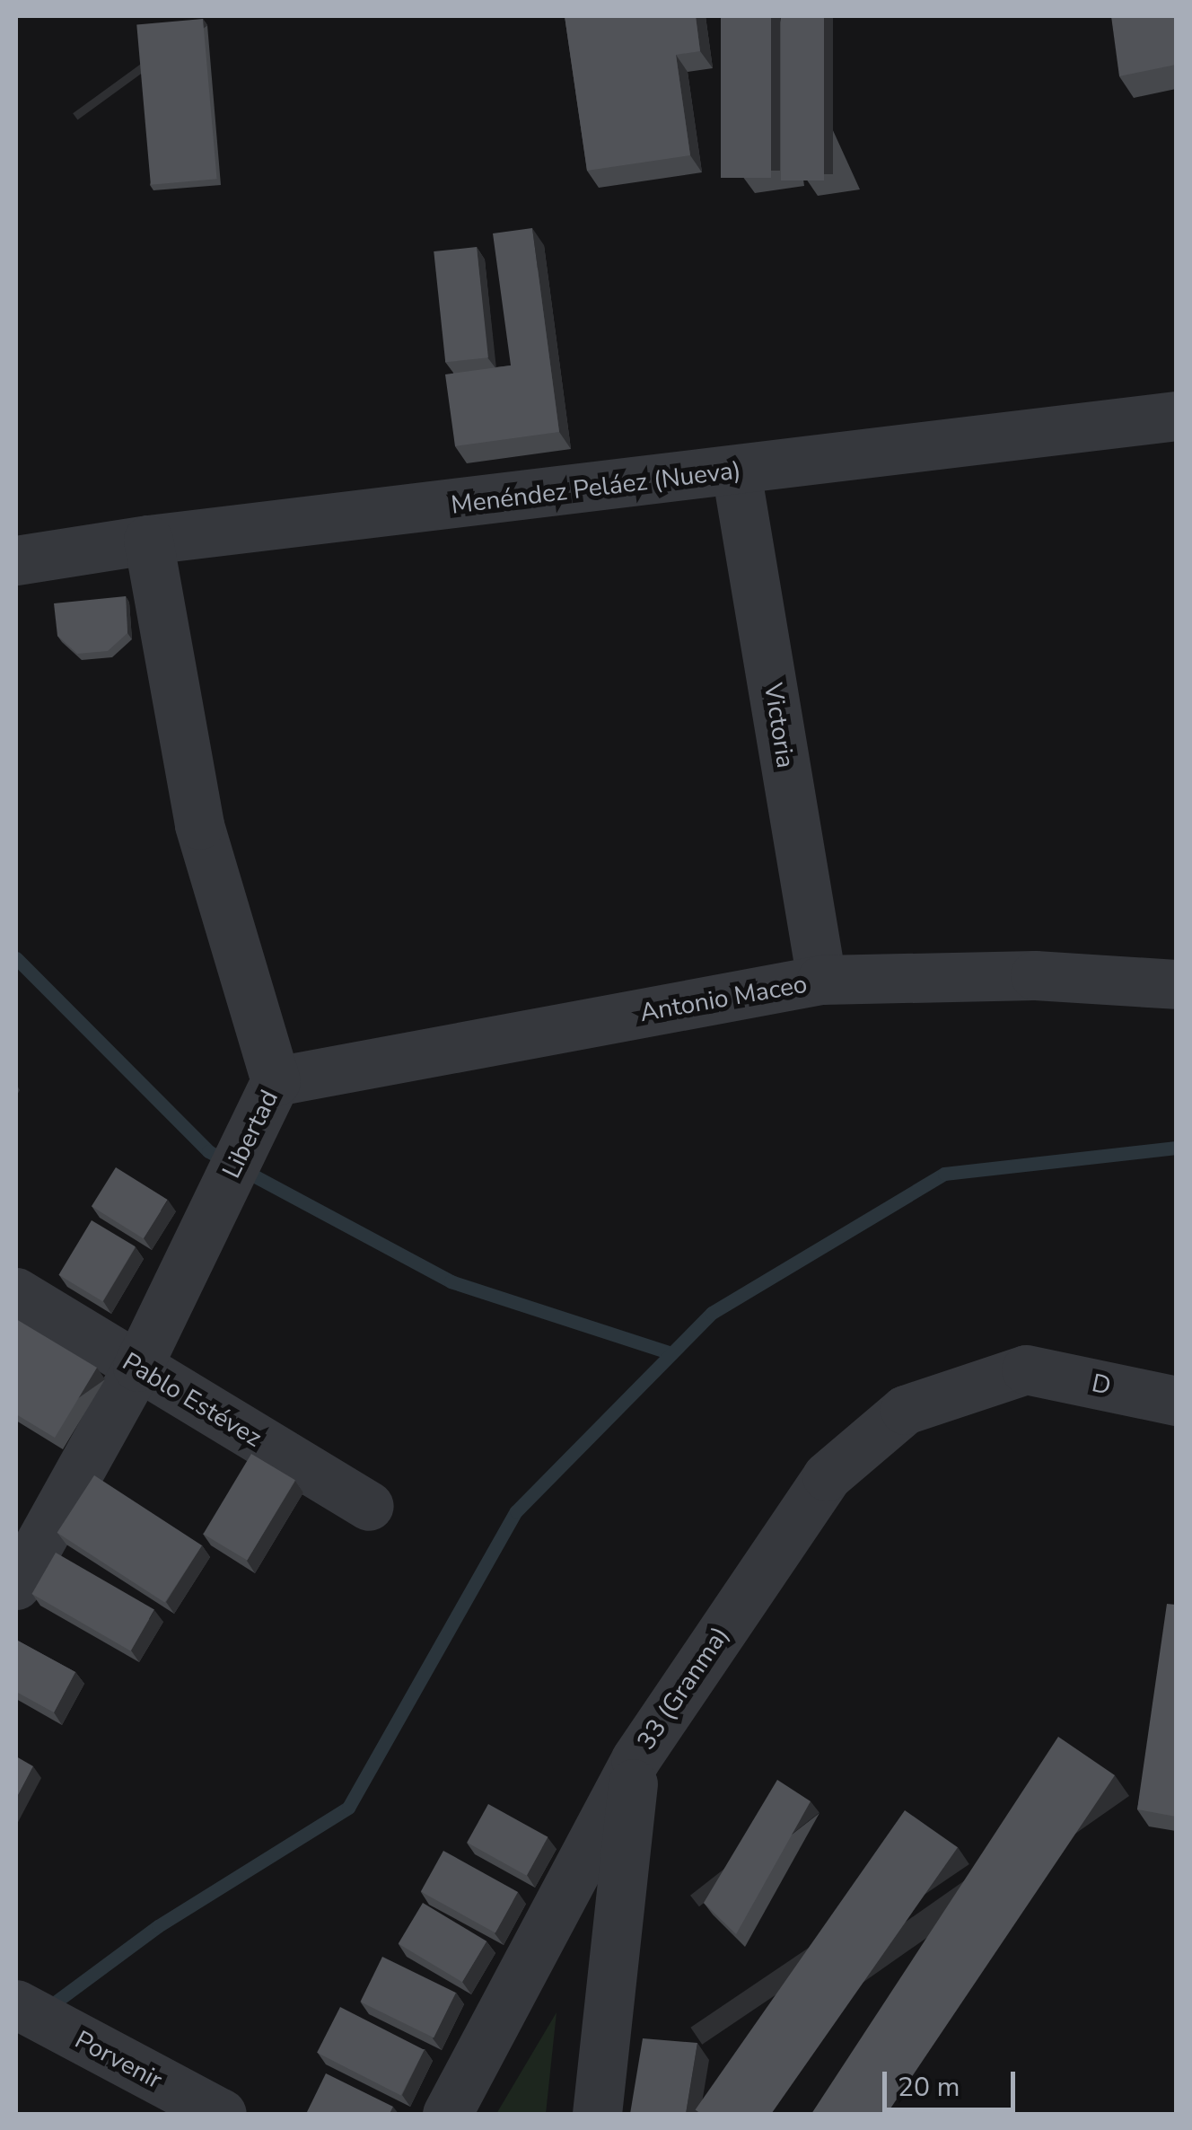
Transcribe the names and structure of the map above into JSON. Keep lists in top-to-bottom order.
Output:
{
  "streets": {
    "street": [
      "Menéndez Peláez (Nueva)",
      "Victoria",
      "Antonio Maceo",
      "Libertad",
      "D",
      "Pablo Estévez",
      "33 (Granma)",
      "Porvenir"
    ]
  },
  "crossings": [
    ["Menéndez Peláez (Nueva)", "Victoria"],
    ["Menéndez Peláez (Nueva)", "Libertad"],
    ["Victoria", "Antonio Maceo"],
    ["Antonio Maceo", "Libertad"],
    ["Libertad", "Pablo Estévez"],
    ["D", "33 (Granma)"]
  ],
  "scale_bar": "20 m"
}
